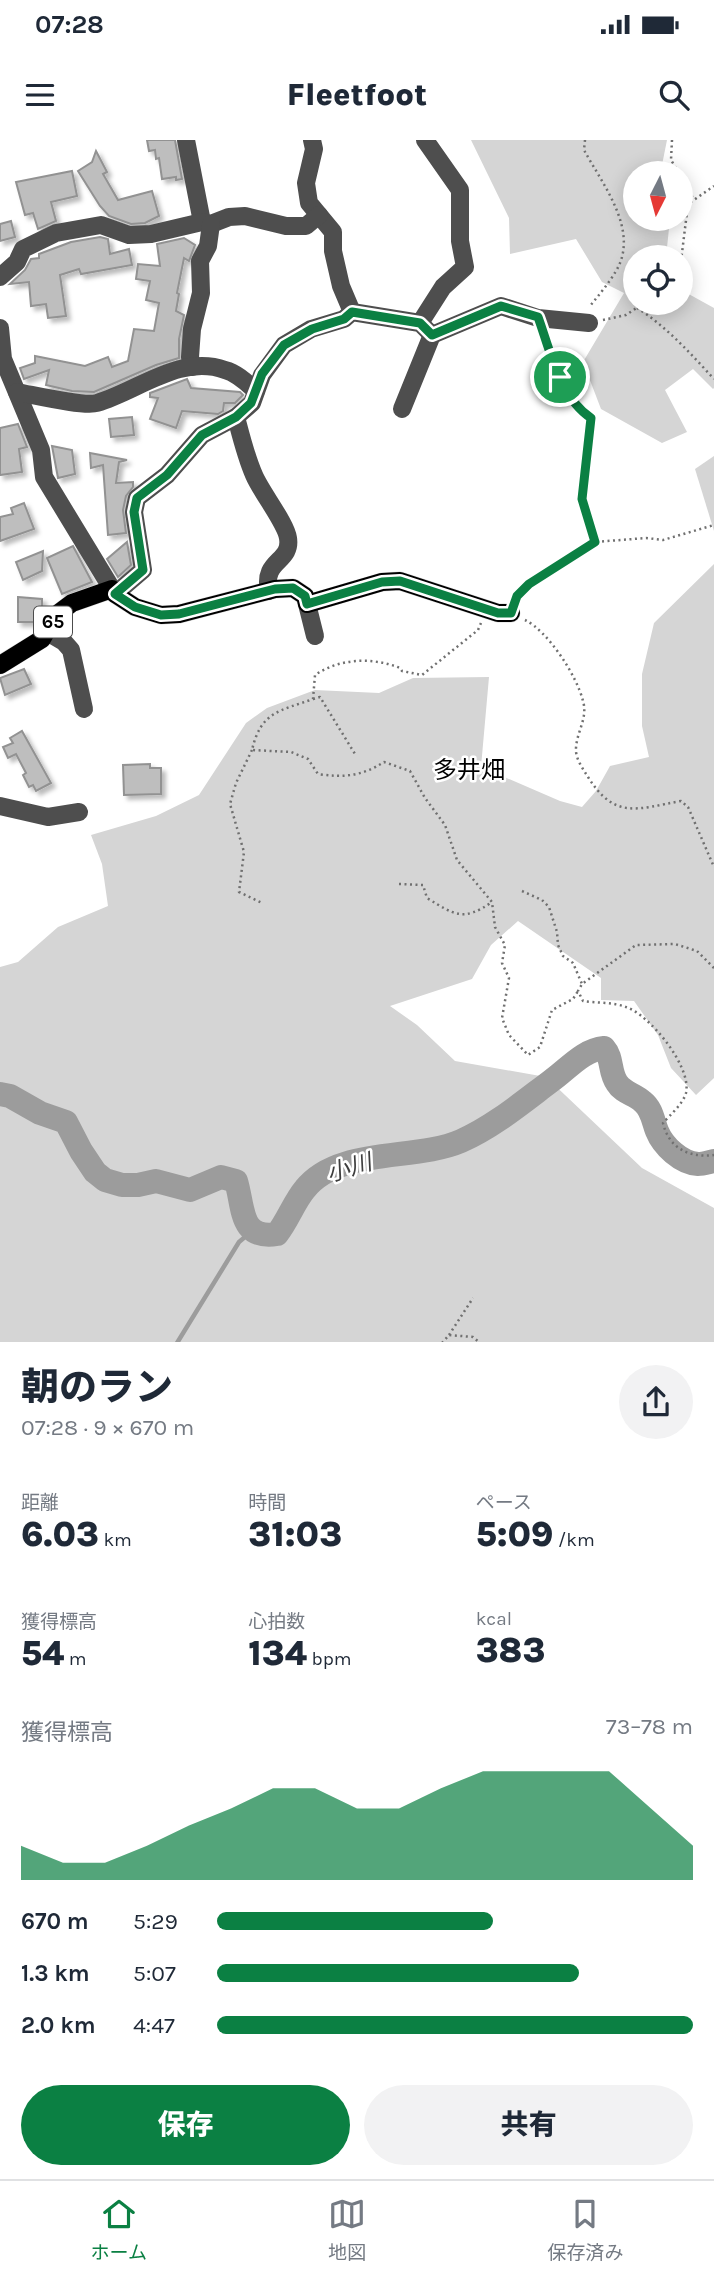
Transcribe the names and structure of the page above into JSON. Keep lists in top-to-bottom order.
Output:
{
  "streets": {
    "main road": ["65"]
  },
  "districts": ["多井畑"],
  "water": ["小川"],
  "north": "bottom",
  "page": {
    "status": "07:28",
    "header": "Fleetfoot",
    "heading": ["朝のラン", "07:28 · 9 × 670 m"],
    "stats": [
      ["距離", "6.03 km"],
      ["時間", "31:03"],
      ["ペース", "5:09 /km"],
      ["獲得標高", "54 m"],
      ["心拍数", "134 bpm"],
      ["kcal", "383"]
    ],
    "chart": ["獲得標高", "73–78 m"],
    "list": [
      {
        "name": "670 m",
        "note": "5:29"
      },
      {
        "name": "1.3 km",
        "note": "5:07"
      },
      {
        "name": "2.0 km",
        "note": "4:47"
      }
    ],
    "buttons": ["保存", "共有"],
    "tabs": ["ホーム", "地図", "保存済み"]
  }
}
